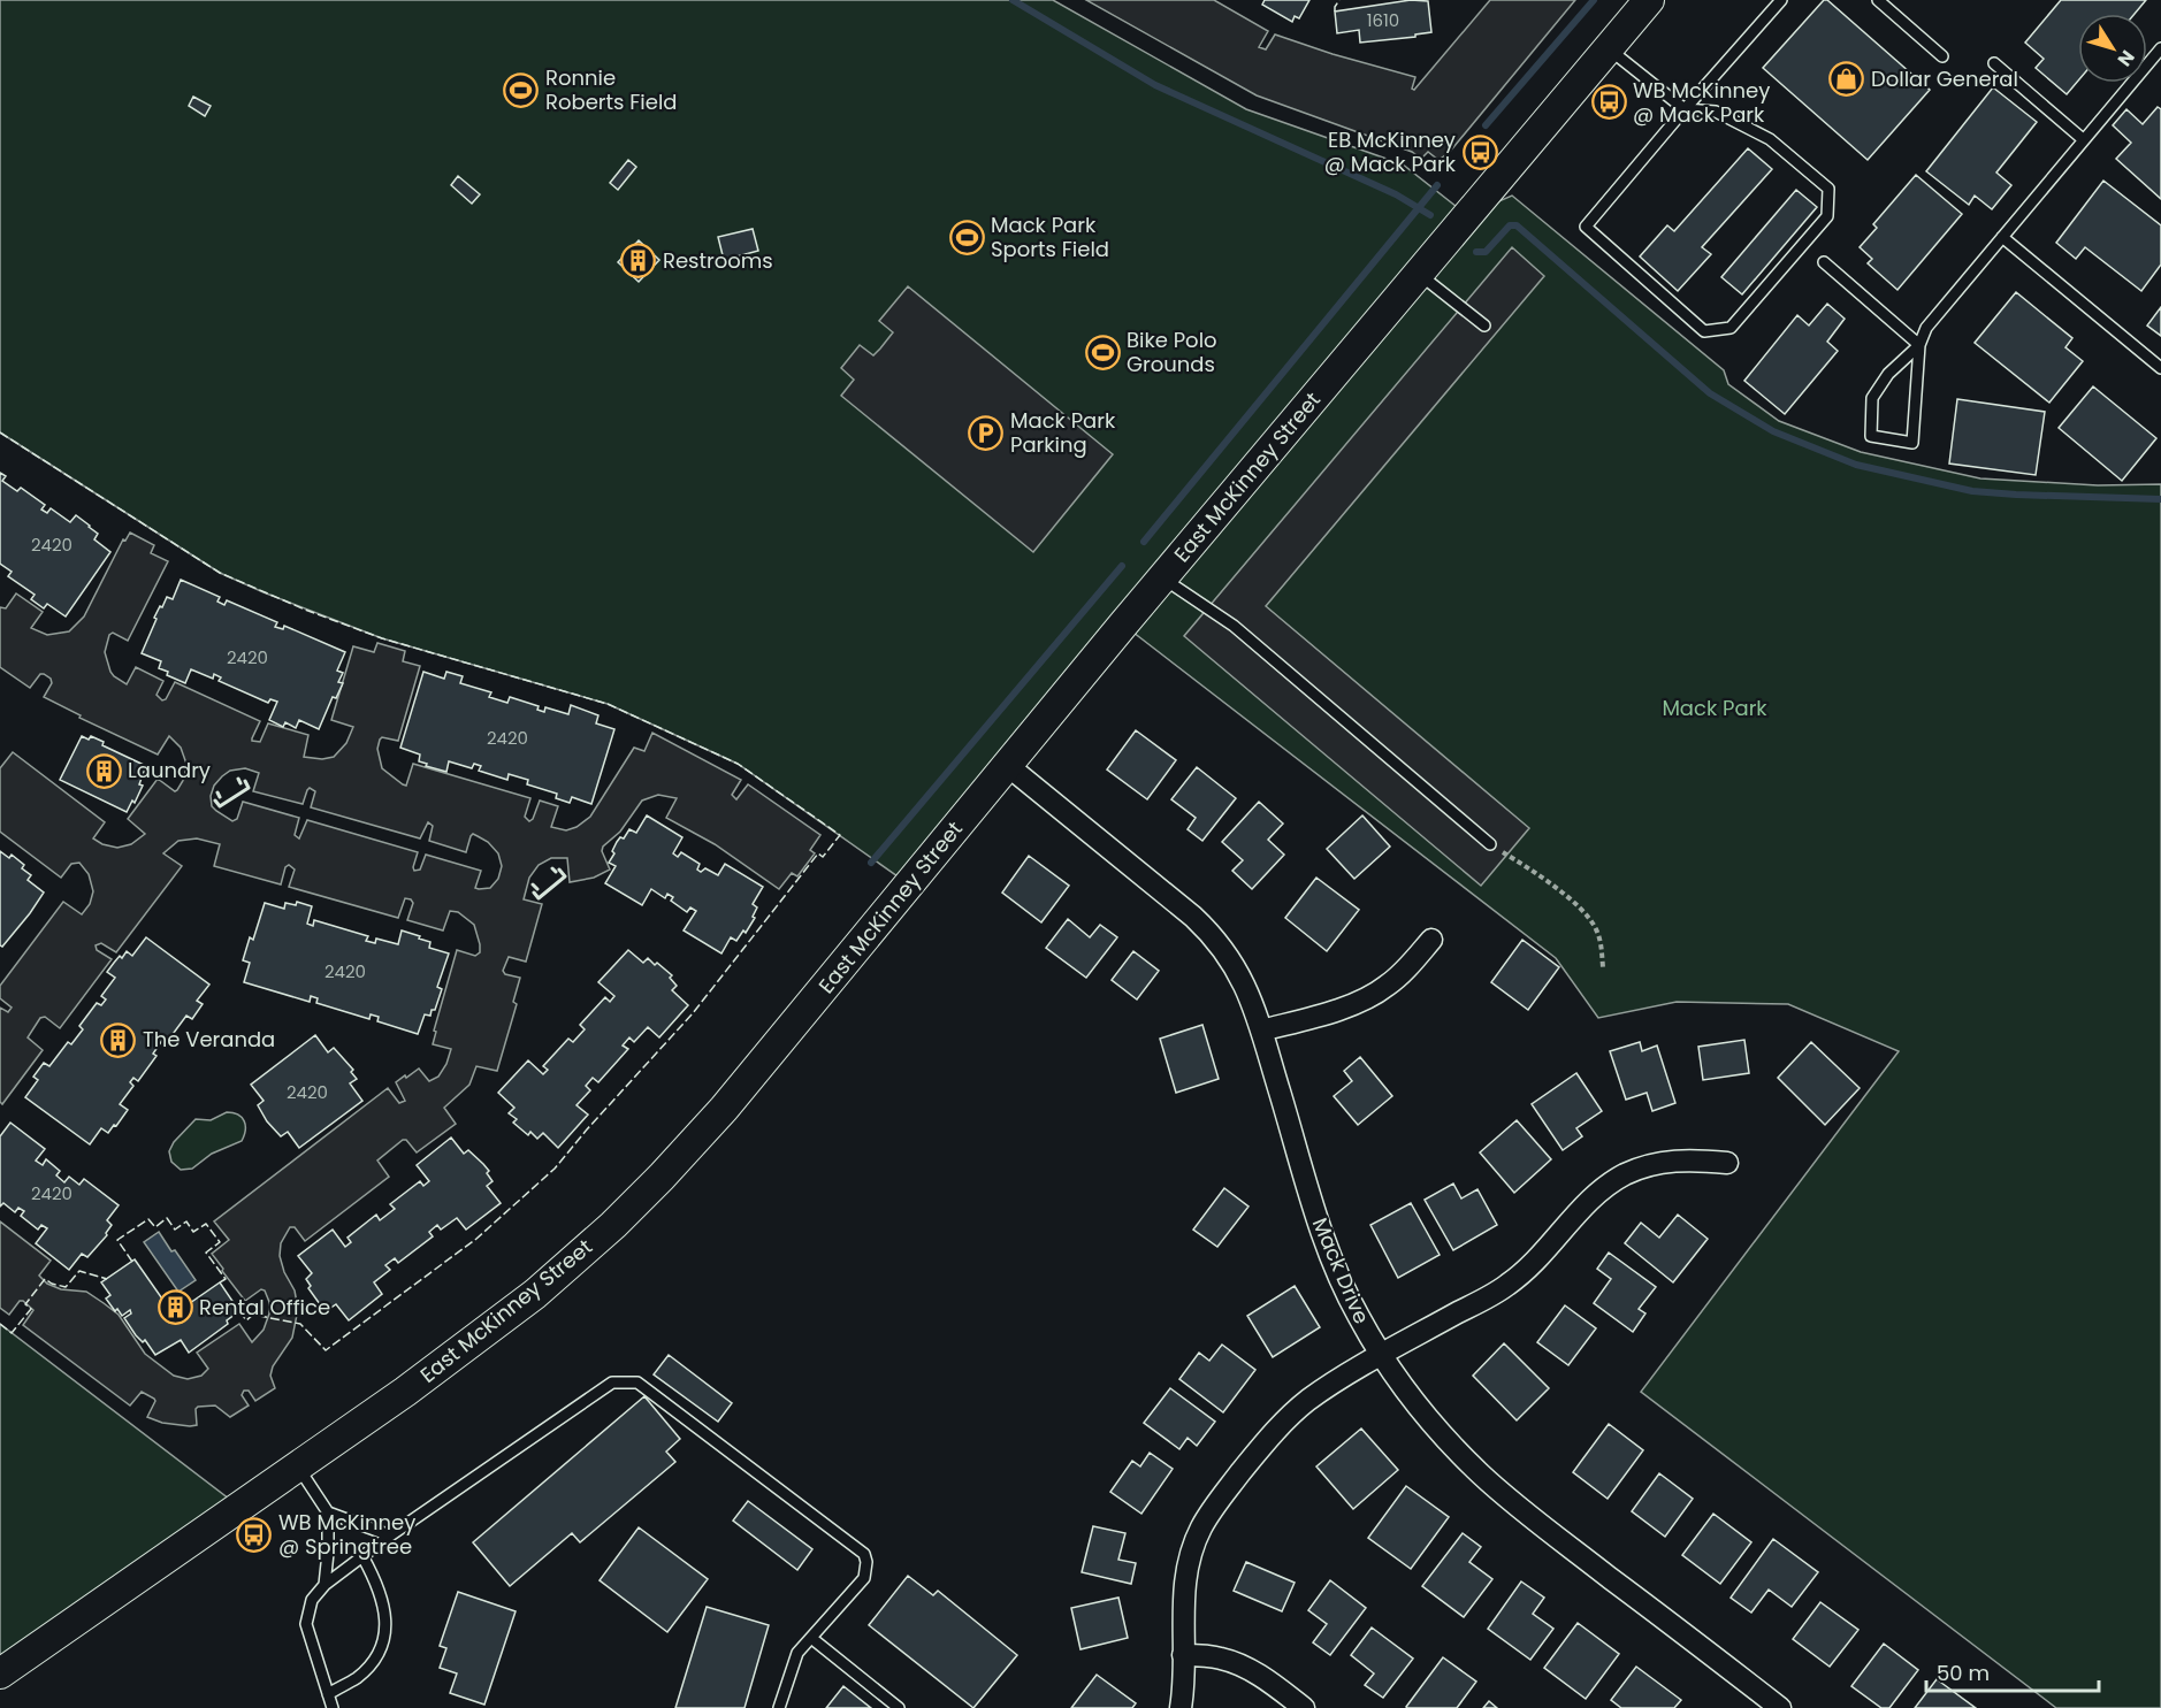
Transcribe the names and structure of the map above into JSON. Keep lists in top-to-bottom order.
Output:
{
  "streets": {
    "main road": ["East McKinney Street"],
    "street": ["Mack Drive"]
  },
  "crossings": [
    ["East McKinney Street", "Mack Drive"]
  ],
  "parks": ["Mack Park"],
  "places": {
    "shop": ["Dollar General"],
    "sports": ["Ronnie Roberts Field", "Mack Park Sports Field", "Bike Polo Grounds"],
    "bus stop": ["WB McKinney @ Mack Park", "EB McKinney @ Mack Park", "WB McKinney @ Springtree"],
    "building": [
      "Restrooms",
      "Laundry",
      "The Veranda",
      "Rental Office"
    ],
    "parking": ["Mack Park Parking"]
  },
  "house_numbers": [
    "1610",
    "2420",
    "2420",
    "2420",
    "2420",
    "2420",
    "2420"
  ],
  "scale_bar": "50 m",
  "north": "bottom right"
}
